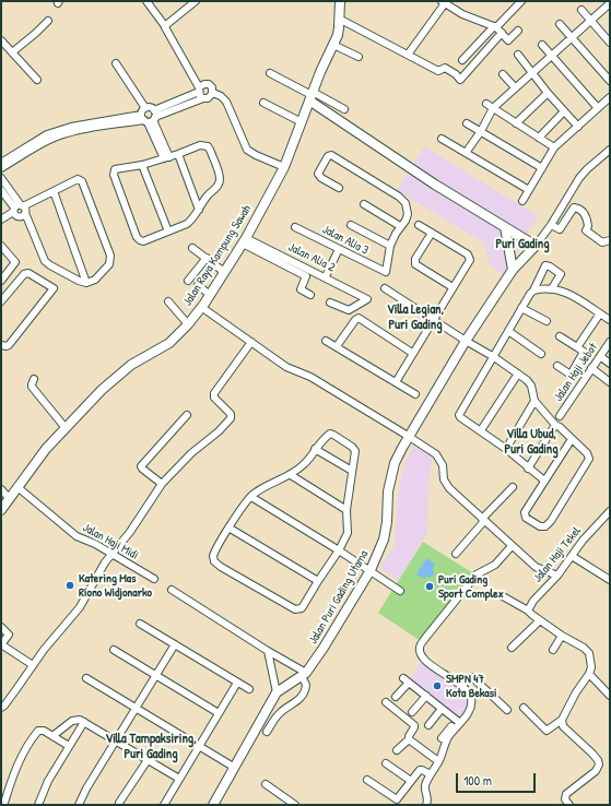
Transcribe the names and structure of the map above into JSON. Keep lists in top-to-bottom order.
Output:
{
  "streets": {
    "street": [
      "Jalan Alia 3",
      "Jalan Raya Kampung Sawah",
      "Jalan Alia 2",
      "Jalan Haji Jebot",
      "Jalan Haji Midi",
      "Jalan Haji Tekel",
      "Jalan Puri Gading Utama"
    ]
  },
  "crossings": [
    ["Jalan Raya Kampung Sawah", "Jalan Alia 2"],
    ["Jalan Raya Kampung Sawah", "Jalan Haji Midi"]
  ],
  "districts": [
    "Puri Gading",
    "Villa Legian, Puri Gading",
    "Villa Ubud, Puri Gading",
    "Villa Tampaksiring, Puri Gading"
  ],
  "places": ["Katering Mas Riono Widjonarko", "Puri Gading Sport Complex", "SMPN 47 Kota Bekasi"],
  "scale_bar": "100 m"
}
